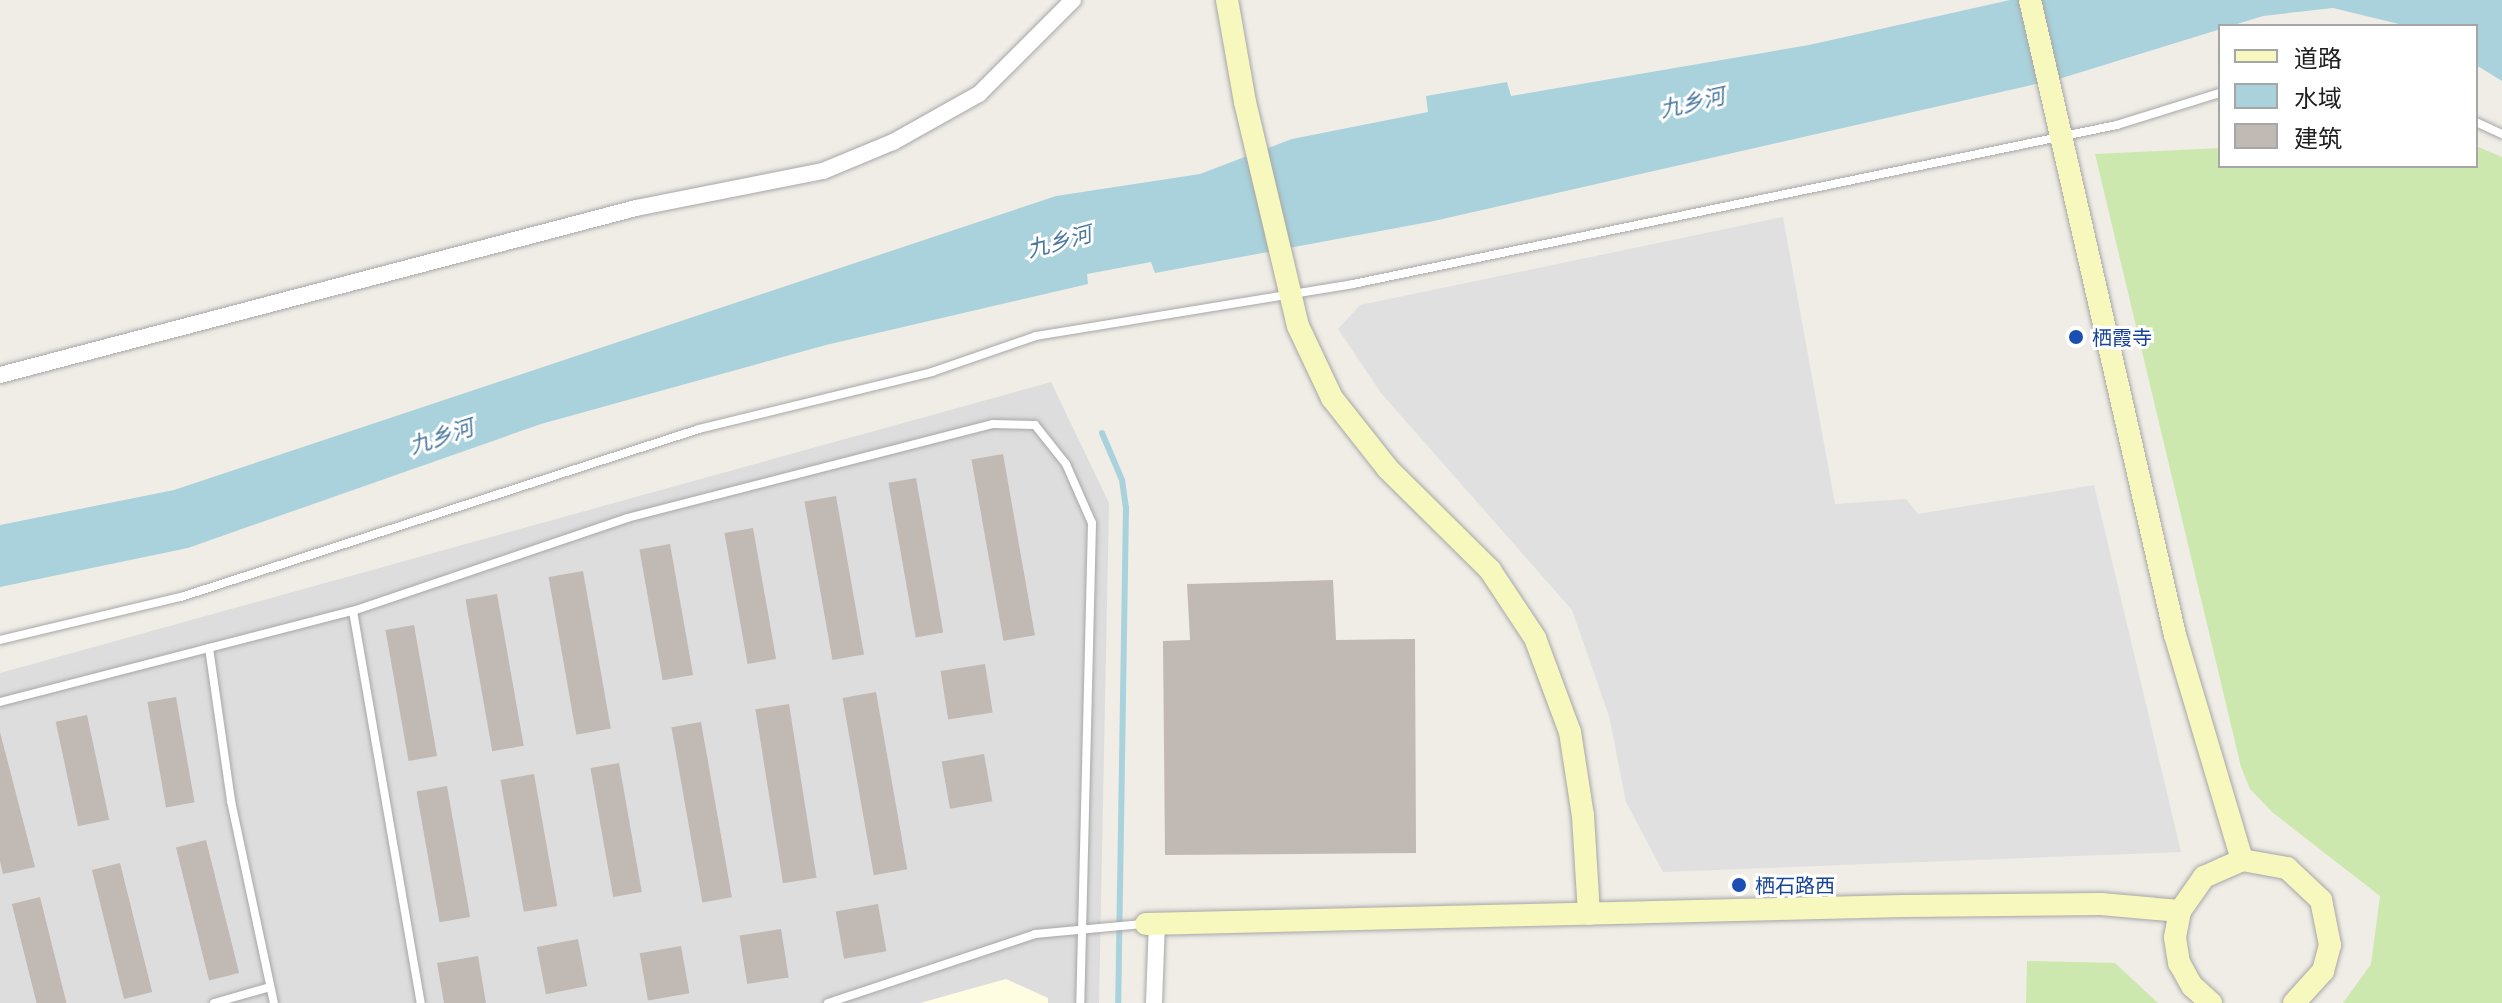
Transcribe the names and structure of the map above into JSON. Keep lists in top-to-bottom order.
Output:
{
  "water": ["九乡河"],
  "places": ["栖霞寺", "栖石路西"],
  "legend": ["道路", "水域", "建筑"]
}
